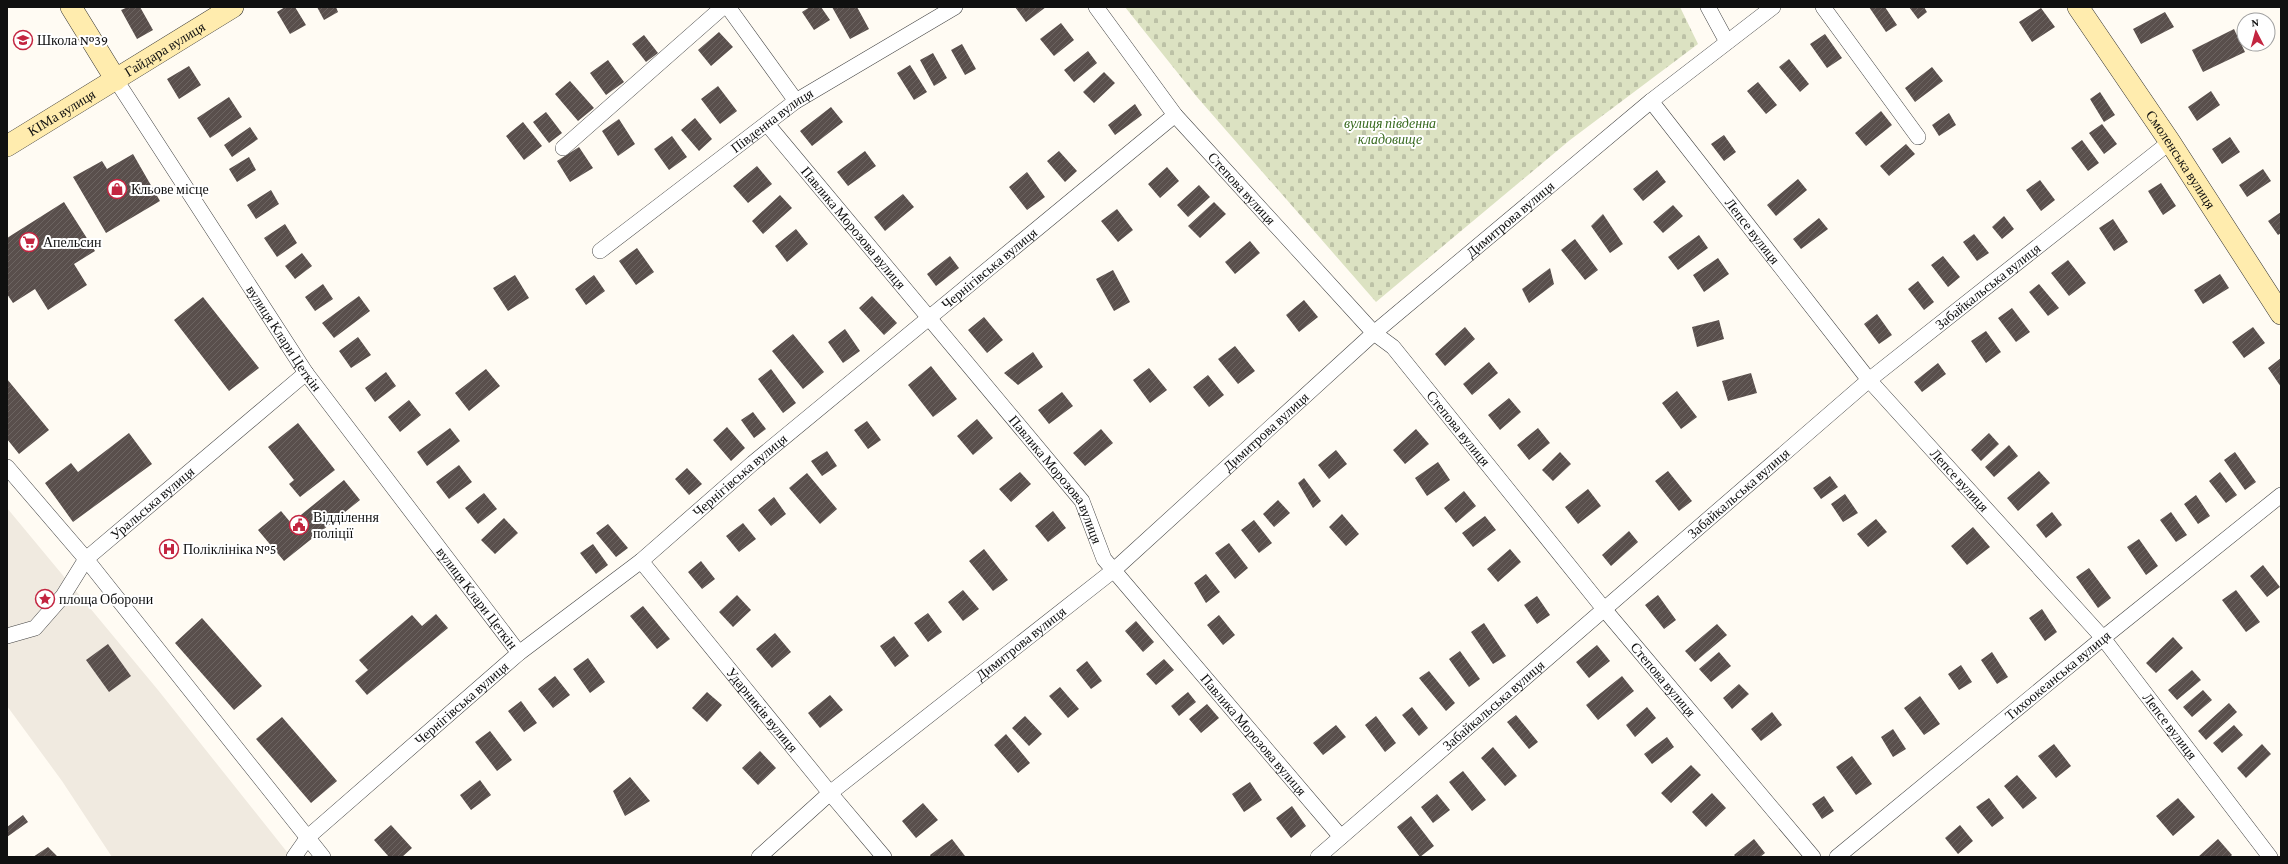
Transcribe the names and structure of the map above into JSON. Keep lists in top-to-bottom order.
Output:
{
  "streets": {
    "street": [
      "Гайдара вулиця",
      "КІМа вулиця",
      "Південна вулиця",
      "Смоленська вулиця",
      "Степова вулиця",
      "Димитрова вулиця",
      "Павлика Морозова вулиця",
      "Лепсе вулиця",
      "Чернігівська вулиця",
      "Забайкальська вулиця",
      "вулиця Клари Цеткін",
      "Уральська вулиця",
      "Тихоокеанська вулиця",
      "Ударників вулиця"
    ]
  },
  "crossings": [
    ["Гайдара вулиця", "КІМа вулиця"],
    ["Гайдара вулиця", "вулиця Клари Цеткін"],
    ["КІМа вулиця", "вулиця Клари Цеткін"],
    ["Південна вулиця", "Павлика Морозова вулиця"],
    ["Смоленська вулиця", "Забайкальська вулиця"],
    ["Степова вулиця", "Димитрова вулиця"],
    ["Степова вулиця", "Чернігівська вулиця"],
    ["Степова вулиця", "Забайкальська вулиця"],
    ["Димитрова вулиця", "Павлика Морозова вулиця"],
    ["Димитрова вулиця", "Лепсе вулиця"],
    ["Димитрова вулиця", "Ударників вулиця"],
    ["Павлика Морозова вулиця", "Чернігівська вулиця"],
    ["Павлика Морозова вулиця", "Забайкальська вулиця"],
    ["Лепсе вулиця", "Забайкальська вулиця"],
    ["Лепсе вулиця", "Тихоокеанська вулиця"],
    ["Чернігівська вулиця", "вулиця Клари Цеткін"],
    ["Чернігівська вулиця", "Ударників вулиця"],
    ["вулиця Клари Цеткін", "Уральська вулиця"]
  ],
  "parks": ["вулиця південна кладовище"],
  "places": {
    "school or university": ["Школа №39"],
    "shop": ["Кльове місце"],
    "supermarket": ["Апельсин"],
    "public building": ["Відділення поліції"],
    "hospital": ["Поліклініка №5"],
    "place": ["площа Оборони"]
  },
  "north": "top"
}
